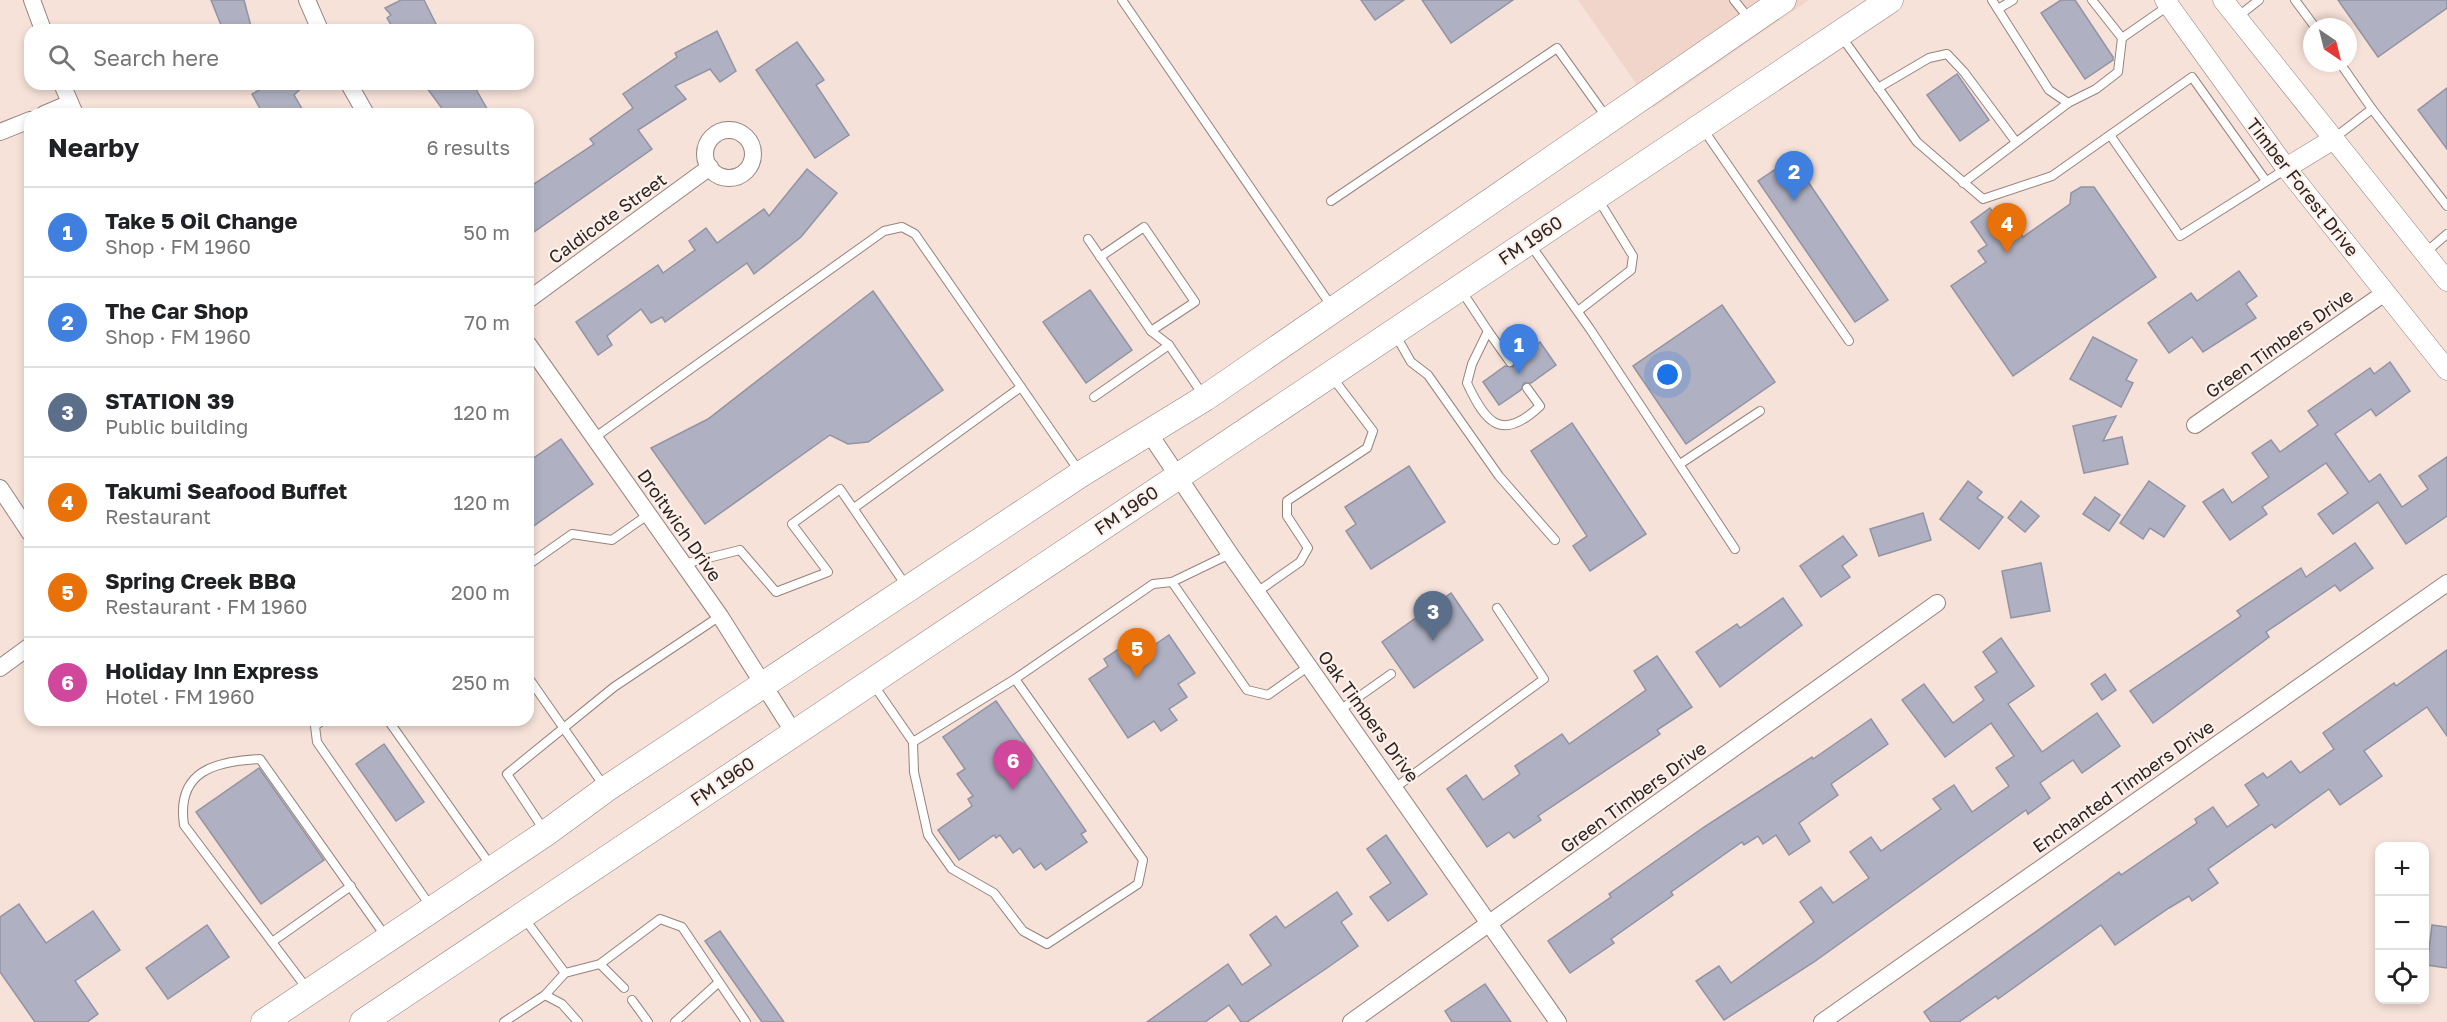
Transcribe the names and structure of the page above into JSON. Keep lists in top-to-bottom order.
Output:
{
  "streets": {
    "main road": ["FM 1960"],
    "street": [
      "Timber Forest Drive",
      "Caldicote Street",
      "Green Timbers Drive",
      "Droitwich Drive",
      "Oak Timbers Drive",
      "Enchanted Timbers Drive"
    ]
  },
  "crossings": [
    ["Timber Forest Drive", "Green Timbers Drive"],
    ["FM 1960", "Droitwich Drive"],
    ["FM 1960", "Oak Timbers Drive"],
    ["Green Timbers Drive", "Oak Timbers Drive"]
  ],
  "north": "bottom right",
  "page": {
    "search": "Search here",
    "heading": ["Nearby", "6 results"],
    "pins": [
      "2",
      "4",
      "1",
      "3",
      "5",
      "6"
    ],
    "list": [
      {
        "mark": "1",
        "name": "Take 5 Oil Change",
        "note": "Shop · FM 1960",
        "value": "50 m"
      },
      {
        "mark": "2",
        "name": "The Car Shop",
        "note": "Shop · FM 1960",
        "value": "70 m"
      },
      {
        "mark": "3",
        "name": "STATION 39",
        "note": "Public building",
        "value": "120 m"
      },
      {
        "mark": "4",
        "name": "Takumi Seafood Buffet",
        "note": "Restaurant",
        "value": "120 m"
      },
      {
        "mark": "5",
        "name": "Spring Creek BBQ",
        "note": "Restaurant · FM 1960",
        "value": "200 m"
      },
      {
        "mark": "6",
        "name": "Holiday Inn Express",
        "note": "Hotel · FM 1960",
        "value": "250 m"
      }
    ],
    "map_buttons": ["+", "−"]
  }
}
